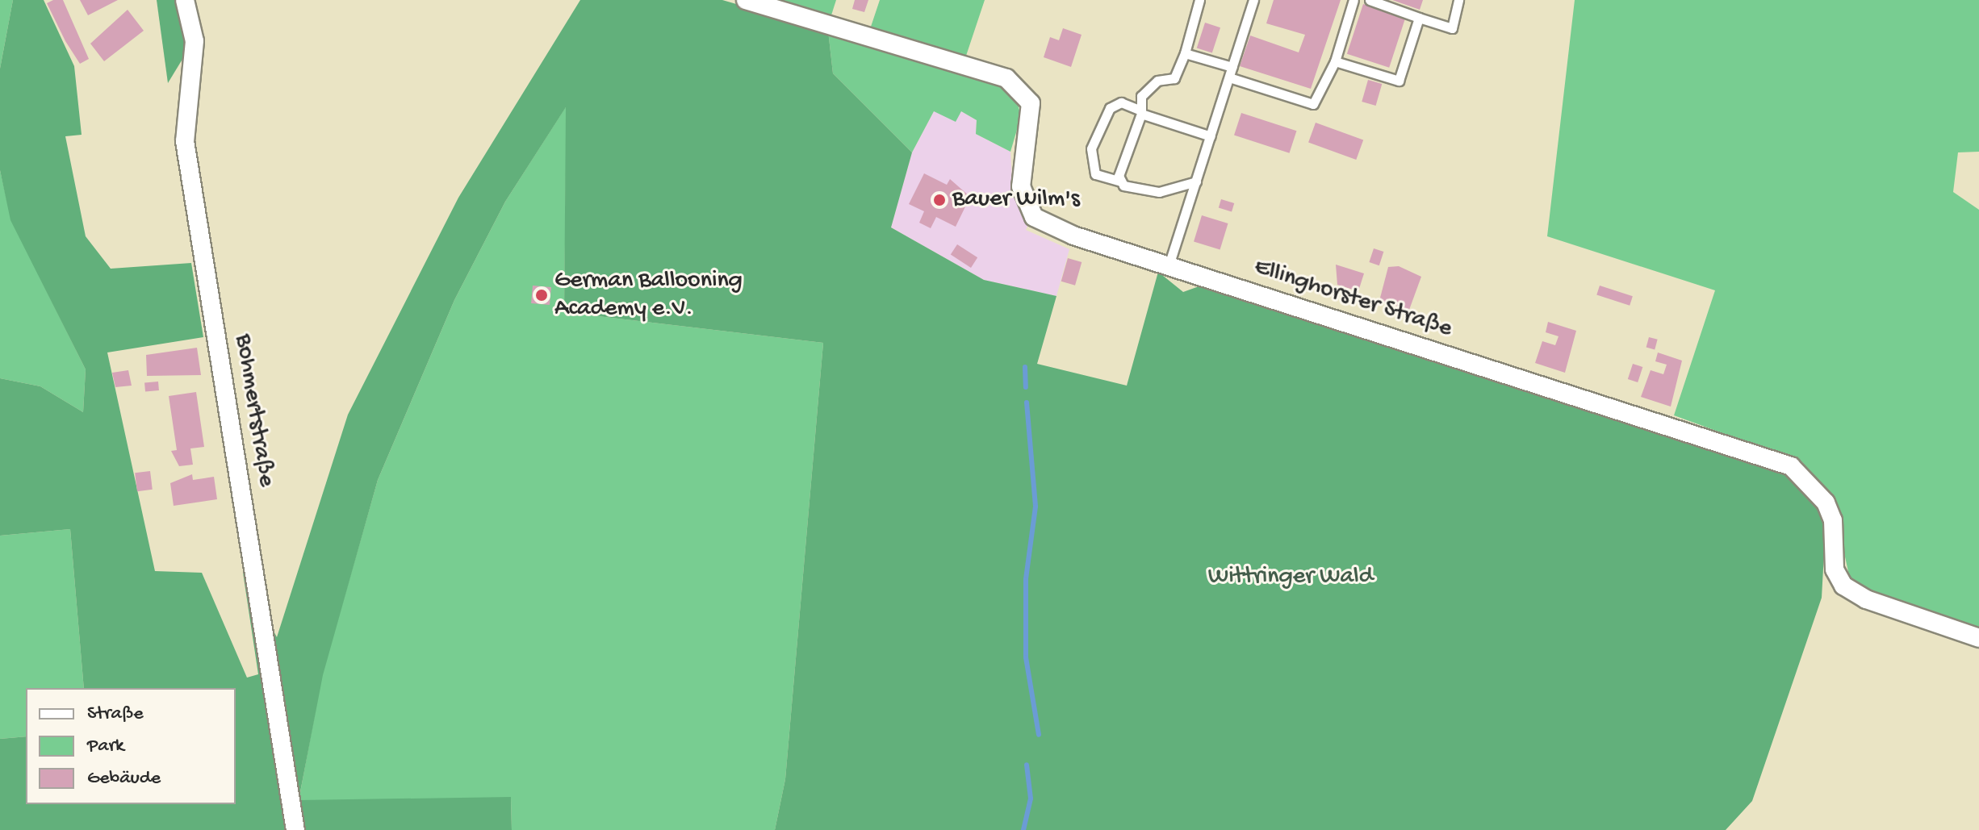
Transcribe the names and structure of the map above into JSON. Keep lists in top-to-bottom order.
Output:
{
  "streets": {
    "street": ["Ellinghorster Straße", "Bohmertstraße"]
  },
  "parks": ["Wittringer Wald"],
  "places": ["Bauer Wilm's", "German Ballooning Academy e.V."],
  "legend": ["Straße", "Park", "Gebäude"]
}
